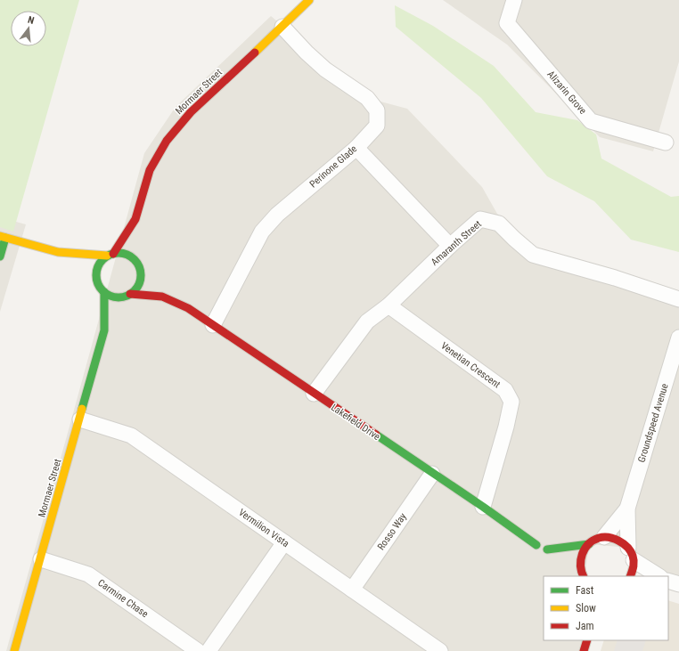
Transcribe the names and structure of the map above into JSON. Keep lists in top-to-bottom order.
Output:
{
  "streets": {
    "street": [
      "Mormaer Street",
      "Alizarin Grove",
      "Perinone Glade",
      "Amaranth Street",
      "Venetian Crescent",
      "Lakefield Drive",
      "Groundspeed Avenue",
      "Vermilion Vista",
      "Rosso Way",
      "Carmine Chase"
    ]
  },
  "crossings": [
    ["Mormaer Street", "Perinone Glade"],
    ["Mormaer Street", "Lakefield Drive"],
    ["Mormaer Street", "Vermilion Vista"],
    ["Mormaer Street", "Carmine Chase"],
    ["Perinone Glade", "Lakefield Drive"],
    ["Amaranth Street", "Venetian Crescent"],
    ["Amaranth Street", "Lakefield Drive"],
    ["Venetian Crescent", "Lakefield Drive"],
    ["Lakefield Drive", "Groundspeed Avenue"],
    ["Lakefield Drive", "Rosso Way"],
    ["Vermilion Vista", "Rosso Way"]
  ],
  "legend": ["Fast", "Slow", "Jam"],
  "north": "top"
}
